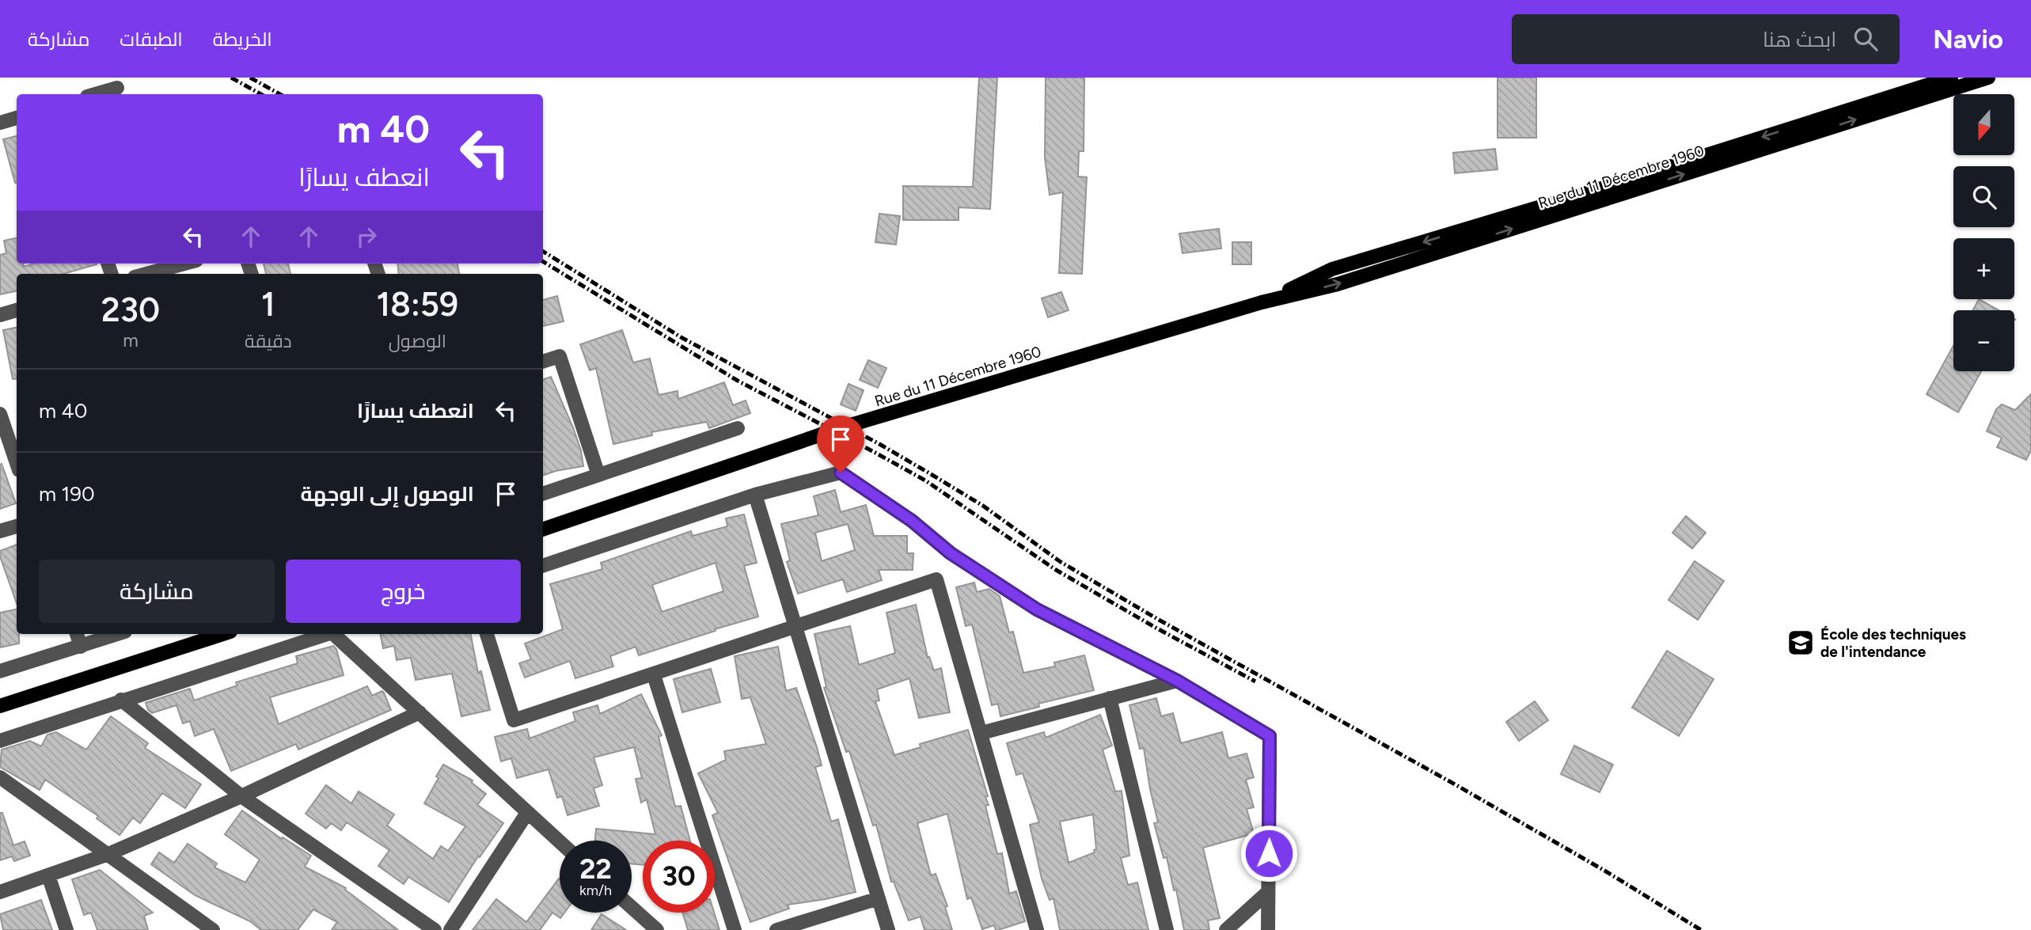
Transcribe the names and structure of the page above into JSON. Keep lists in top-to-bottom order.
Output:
{
  "streets": {
    "main road": ["Rue du 11 Décembre 1960"]
  },
  "places": {
    "school or university": ["École des techniques de l'intendance"]
  },
  "north": "bottom",
  "page": {
    "header": "Navio",
    "search": "ابحث هنا",
    "nav": ["الخريطة", "الطبقات", "مشاركة"],
    "map_buttons": ["+", "−"],
    "turn": ["40 m", "انعطف يسارًا"],
    "eta": [
      "18:59",
      "الوصول",
      "1",
      "دقيقة",
      "230",
      "m"
    ],
    "list": [
      {
        "name": "انعطف يسارًا",
        "value": "40 m"
      },
      {
        "name": "الوصول إلى الوجهة",
        "value": "190 m"
      }
    ],
    "buttons": ["خروج", "مشاركة"],
    "speed": "22 km/h",
    "limit": "30"
  }
}
